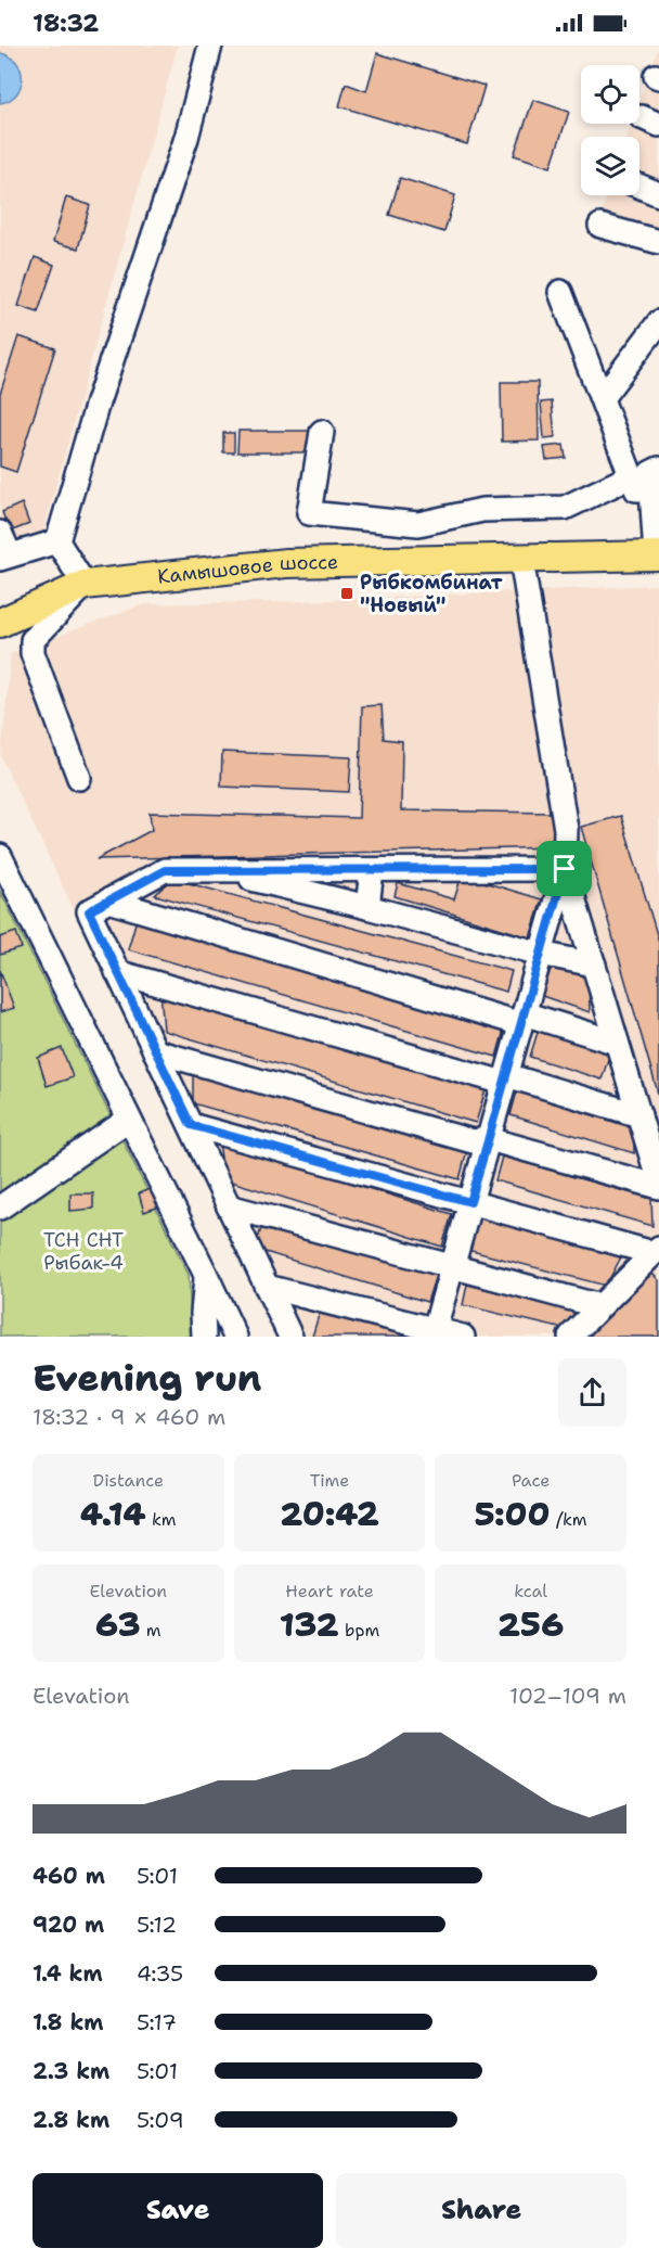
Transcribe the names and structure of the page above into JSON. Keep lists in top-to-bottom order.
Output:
{
  "streets": {
    "main road": ["Камышовое шоссе"]
  },
  "parks": ["ТСН СНТ Рыбак-4"],
  "places": {
    "transit": ["Рыбкомбинат \"Новый\""]
  },
  "page": {
    "status": "18:32",
    "heading": ["Evening run", "18:32 · 9 × 460 m"],
    "stats": [
      ["Distance", "4.14 km"],
      ["Time", "20:42"],
      ["Pace", "5:00 /km"],
      ["Elevation", "63 m"],
      ["Heart rate", "132 bpm"],
      ["kcal", "256"]
    ],
    "chart": ["Elevation", "102–109 m"],
    "list": [
      {
        "name": "460 m",
        "note": "5:01"
      },
      {
        "name": "920 m",
        "note": "5:12"
      },
      {
        "name": "1.4 km",
        "note": "4:35"
      },
      {
        "name": "1.8 km",
        "note": "5:17"
      },
      {
        "name": "2.3 km",
        "note": "5:01"
      },
      {
        "name": "2.8 km",
        "note": "5:09"
      }
    ],
    "buttons": ["Save", "Share"]
  }
}
